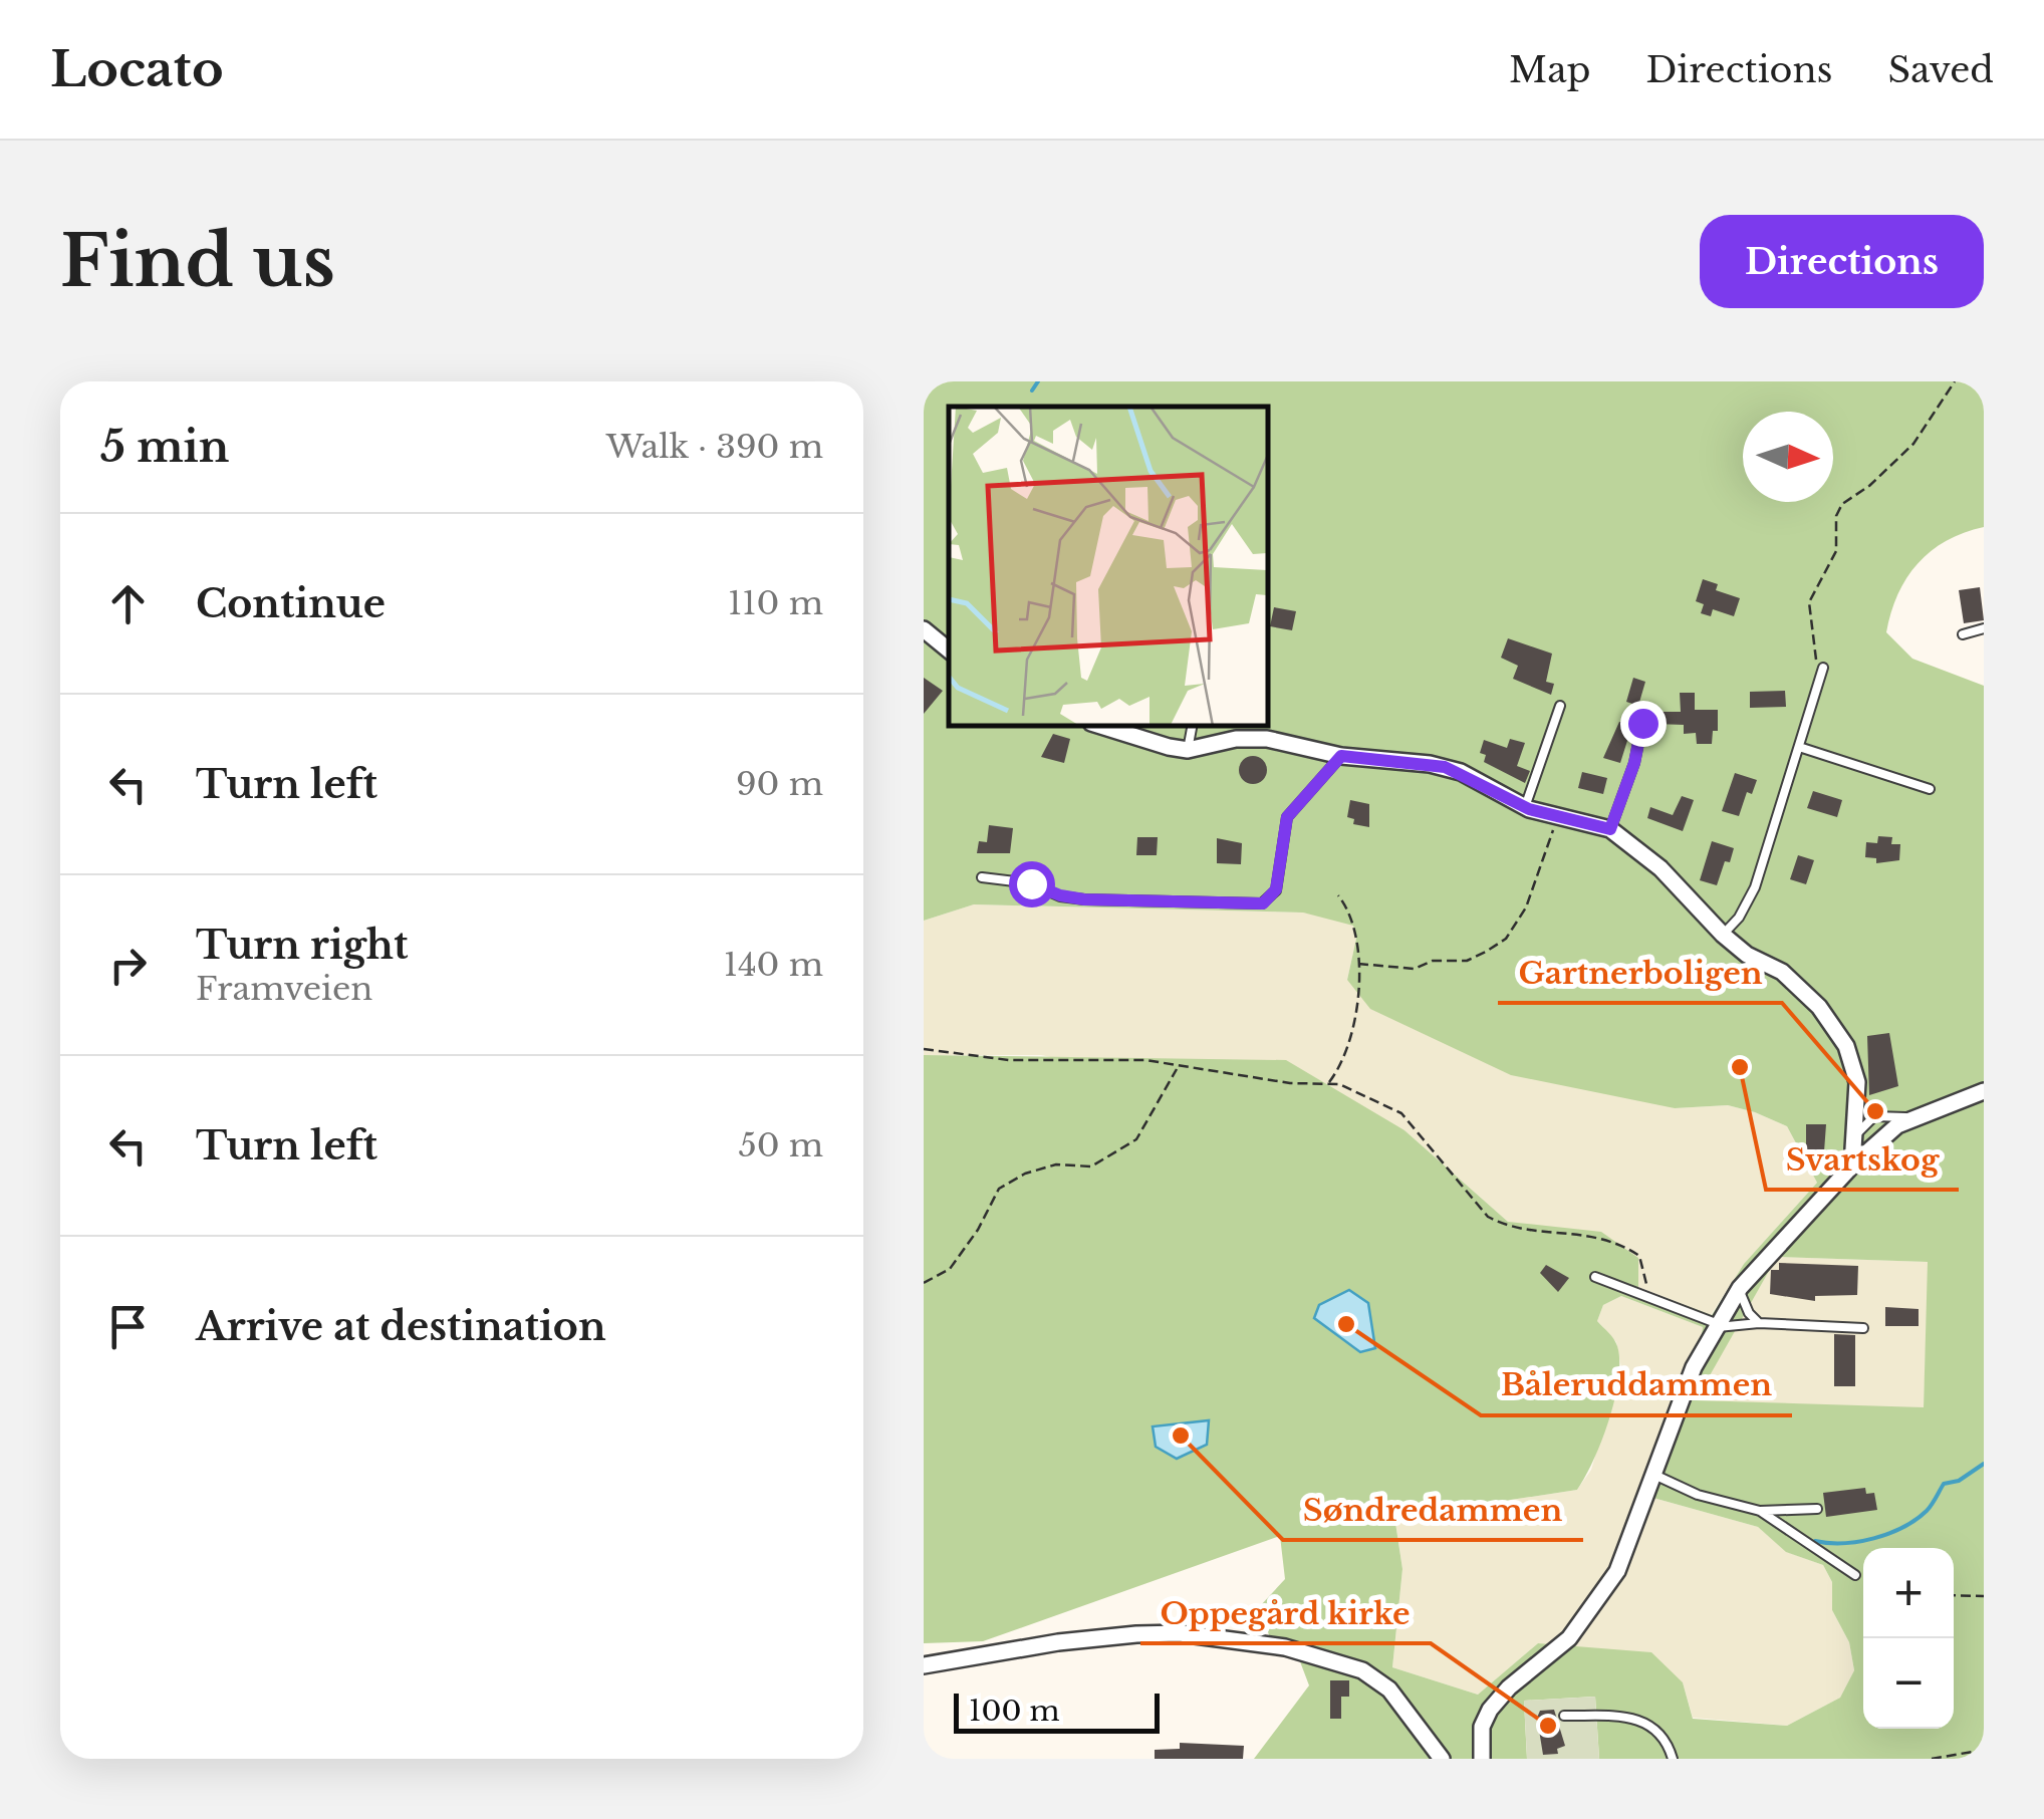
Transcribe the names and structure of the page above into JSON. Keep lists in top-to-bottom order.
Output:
{
  "places": [
    "Svartskog",
    "Gartnerboligen",
    "Båleruddammen",
    "Søndredammen",
    "Oppegård kirke"
  ],
  "scale_bar": "100 m",
  "north": "right",
  "page": {
    "header": "Locato",
    "nav": ["Map", "Directions", "Saved"],
    "buttons": "Directions",
    "title": "Find us",
    "heading": ["5 min", "Walk · 390 m"],
    "list": [
      ["Continue", "110 m"],
      ["Turn left", "90 m"],
      ["Turn right", "Framveien", "140 m"],
      ["Turn left", "50 m"],
      "Arrive at destination"
    ],
    "map_buttons": ["+", "−"],
    "scale": "100 m"
  }
}
